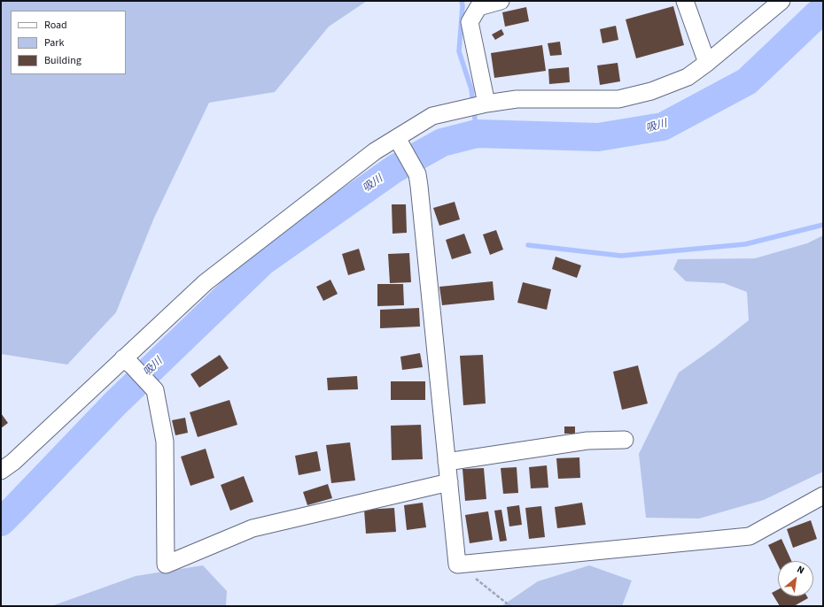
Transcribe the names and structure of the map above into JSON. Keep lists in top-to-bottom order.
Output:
{
  "water": ["吸川"],
  "legend": ["Road", "Park", "Building"],
  "north": "top right"
}
